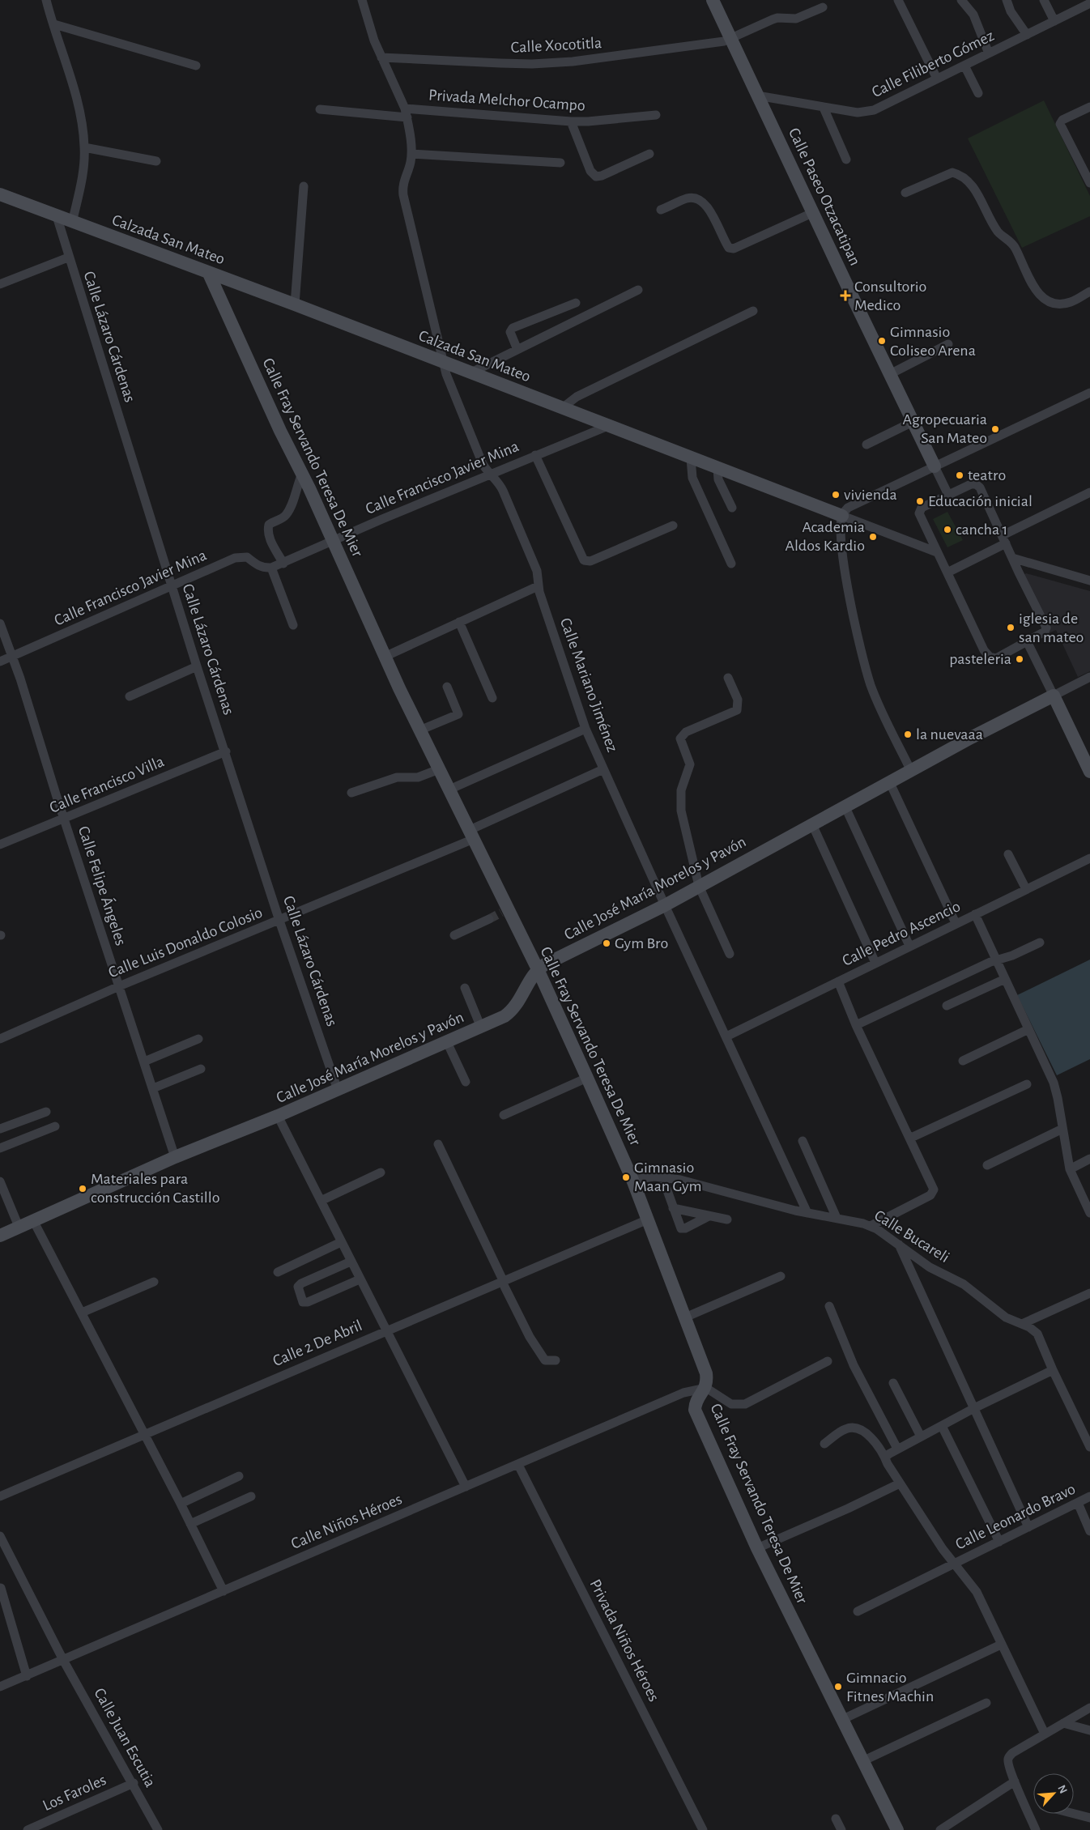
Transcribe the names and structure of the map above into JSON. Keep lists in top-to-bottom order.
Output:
{
  "streets": {
    "main road": [
      "Calle Paseo Otzacatipan",
      "Calzada San Mateo",
      "Calle Fray Servando Teresa De Mier",
      "Calle José María Morelos y Pavón"
    ],
    "street": [
      "Calle Xocotitla",
      "Calle Filiberto Gómez",
      "Privada Melchor Ocampo",
      "Calle Lázaro Cárdenas",
      "Calle Francisco Javier Mina",
      "Calle Mariano Jiménez",
      "Calle Francisco Villa",
      "Calle Felipe Ángeles",
      "Calle Pedro Ascencio",
      "Calle Luis Donaldo Colosio",
      "Calle Bucareli",
      "Calle 2 De Abril",
      "Calle Leonardo Bravo",
      "Calle Niños Héroes",
      "Privada Niños Héroes",
      "Calle Juan Escutia",
      "Los Faroles"
    ]
  },
  "crossings": [
    ["Calle Xocotitla", "Calle Paseo Otzacatipan"],
    ["Calle Xocotitla", "Calle Mariano Jiménez"],
    ["Calle Filiberto Gómez", "Calle Paseo Otzacatipan"],
    ["Privada Melchor Ocampo", "Calle Mariano Jiménez"],
    ["Calzada San Mateo", "Calle Lázaro Cárdenas"],
    ["Calzada San Mateo", "Calle Fray Servando Teresa De Mier"],
    ["Calzada San Mateo", "Calle Francisco Javier Mina"],
    ["Calzada San Mateo", "Calle Mariano Jiménez"],
    ["Calle Lázaro Cárdenas", "Calle Francisco Javier Mina"],
    ["Calle Lázaro Cárdenas", "Calle Francisco Villa"],
    ["Calle Lázaro Cárdenas", "Calle José María Morelos y Pavón"],
    ["Calle Lázaro Cárdenas", "Calle Luis Donaldo Colosio"],
    ["Calle Fray Servando Teresa De Mier", "Calle Francisco Javier Mina"],
    ["Calle Fray Servando Teresa De Mier", "Calle José María Morelos y Pavón"],
    ["Calle Fray Servando Teresa De Mier", "Calle Luis Donaldo Colosio"],
    ["Calle Fray Servando Teresa De Mier", "Calle Bucareli"],
    ["Calle Fray Servando Teresa De Mier", "Calle 2 De Abril"],
    ["Calle Fray Servando Teresa De Mier", "Calle Niños Héroes"],
    ["Calle Francisco Javier Mina", "Calle Mariano Jiménez"],
    ["Calle Francisco Javier Mina", "Calle Felipe Ángeles"],
    ["Calle Mariano Jiménez", "Calle José María Morelos y Pavón"],
    ["Calle Mariano Jiménez", "Calle Pedro Ascencio"],
    ["Calle Mariano Jiménez", "Calle Luis Donaldo Colosio"],
    ["Calle Mariano Jiménez", "Calle Bucareli"],
    ["Calle Francisco Villa", "Calle Felipe Ángeles"],
    ["Calle Felipe Ángeles", "Calle José María Morelos y Pavón"],
    ["Calle Felipe Ángeles", "Calle Luis Donaldo Colosio"],
    ["Calle Niños Héroes", "Privada Niños Héroes"],
    ["Calle Niños Héroes", "Calle Juan Escutia"],
    ["Calle Juan Escutia", "Los Faroles"]
  ],
  "places": {
    "health": ["Consultorio Medico"],
    "other": [
      "Gimnasio Coliseo Arena",
      "Agropecuaria San Mateo",
      "teatro",
      "vivienda",
      "Educación inicial",
      "cancha 1",
      "Academia Aldos Kardio",
      "iglesia de san mateo",
      "pasteleria",
      "la nuevaaa",
      "Gym Bro",
      "Gimnasio Maan Gym",
      "Materiales para construcción Castillo",
      "Gimnacio Fitnes Machin"
    ]
  },
  "north": "top right"
}
